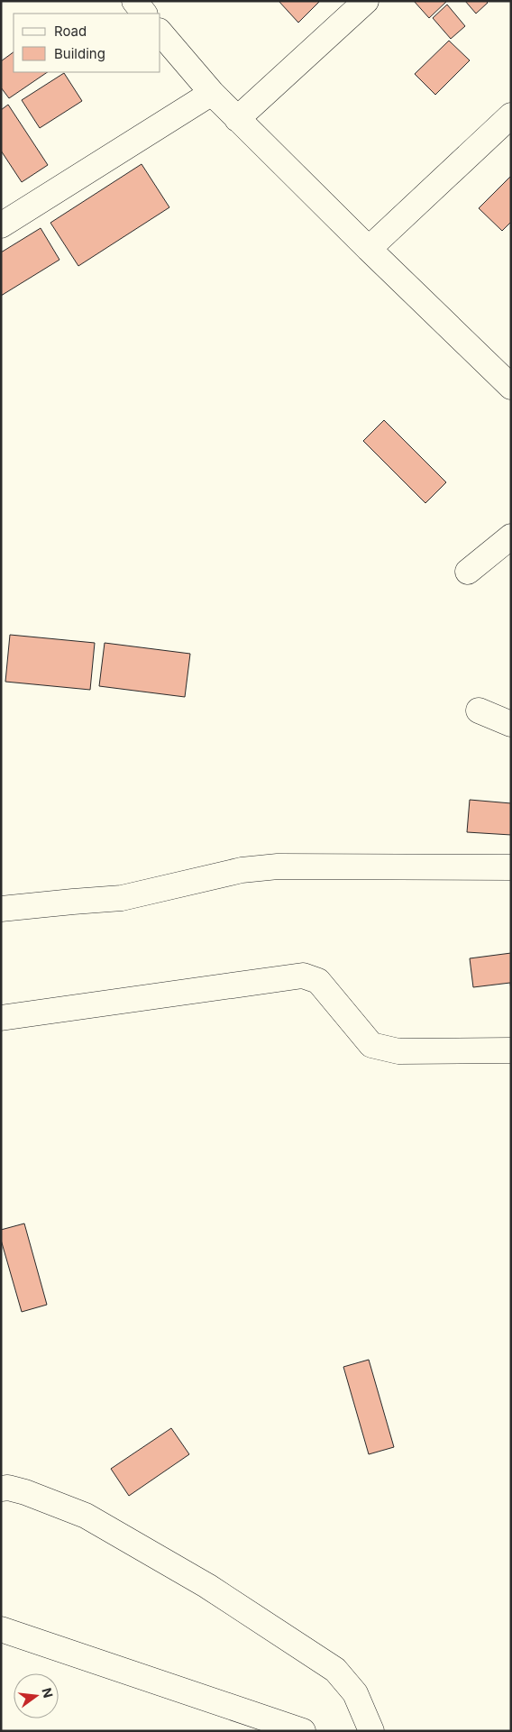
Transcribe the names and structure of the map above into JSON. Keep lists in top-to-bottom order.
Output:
{
  "legend": ["Road", "Building"],
  "north": "right"
}
